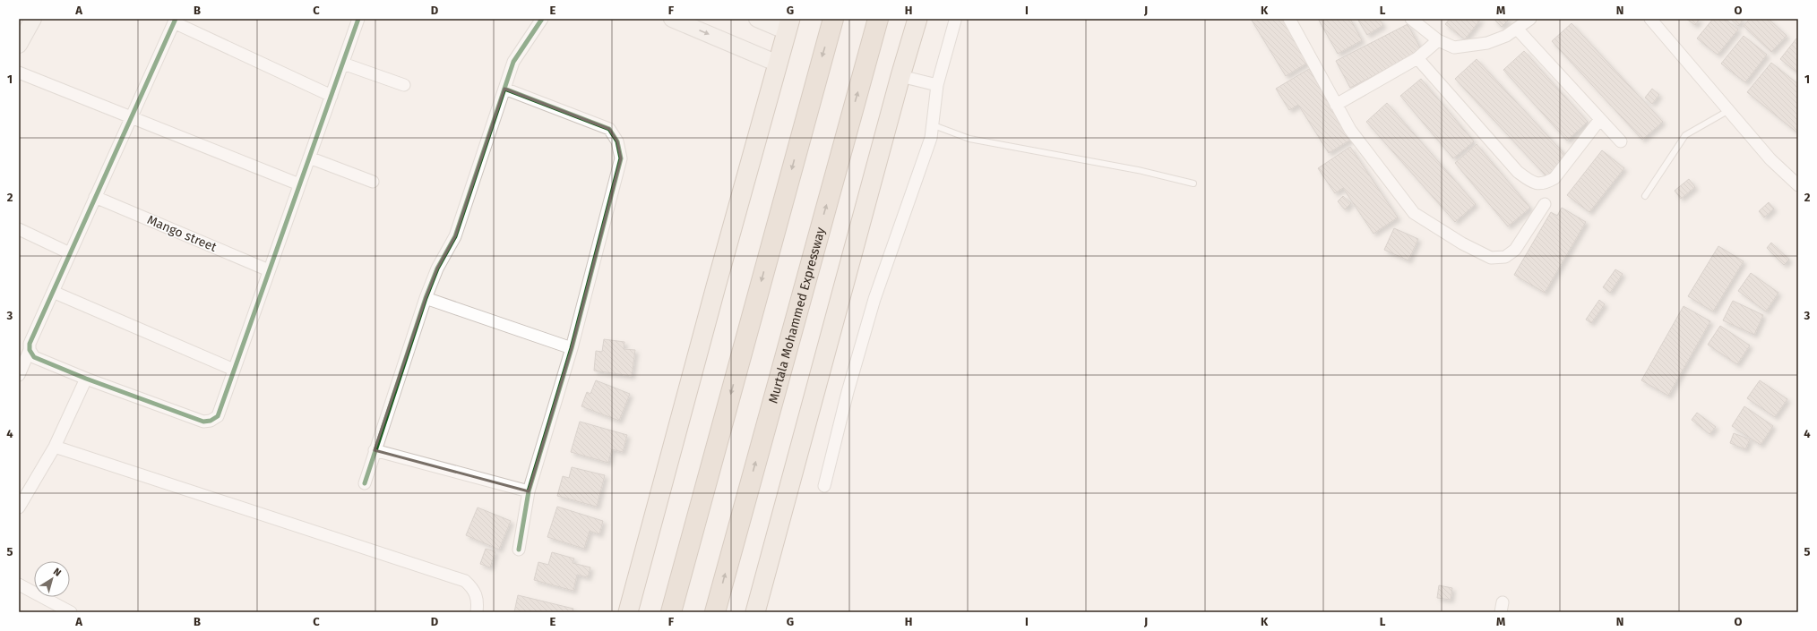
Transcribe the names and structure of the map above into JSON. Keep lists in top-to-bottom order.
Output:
{
  "streets": {
    "highway": ["Murtala Mohammed Expressway"],
    "street": ["Mango street"]
  },
  "north": "top right",
  "grid": {
    "columns": [
      "A",
      "B",
      "C",
      "D",
      "E",
      "F",
      "G",
      "H",
      "I",
      "J",
      "K",
      "L",
      "M",
      "N",
      "O"
    ],
    "rows": [
      "1",
      "2",
      "3",
      "4",
      "5"
    ]
  }
}
